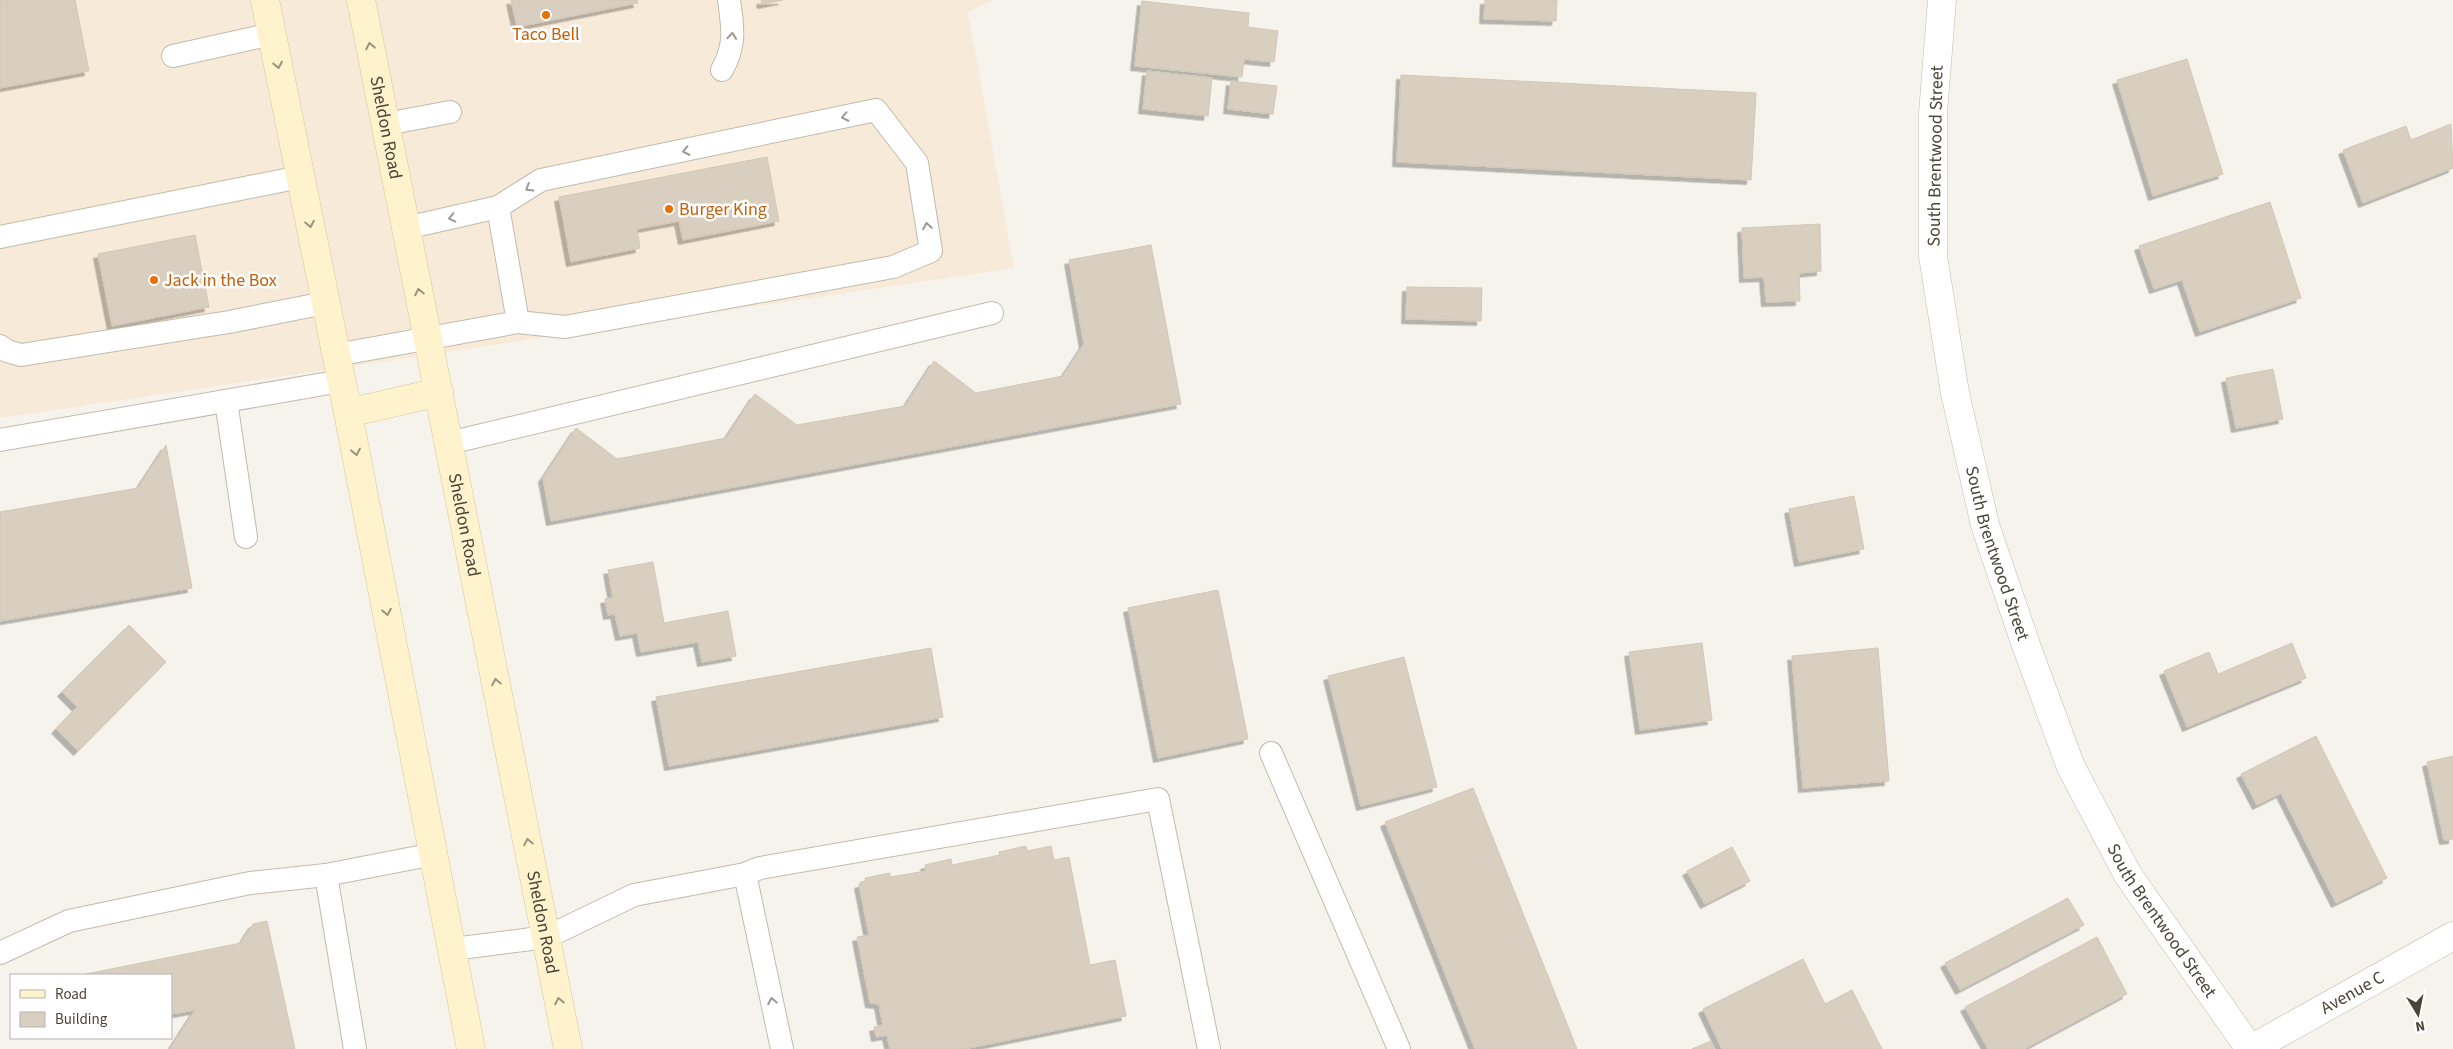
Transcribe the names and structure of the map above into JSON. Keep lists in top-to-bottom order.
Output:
{
  "streets": {
    "main road": ["Sheldon Road"],
    "street": ["South Brentwood Street", "Avenue C"]
  },
  "crossings": [
    ["South Brentwood Street", "Avenue C"]
  ],
  "places": ["Taco Bell", "Burger King", "Jack in the Box"],
  "legend": ["Road", "Building"],
  "north": "bottom"
}
